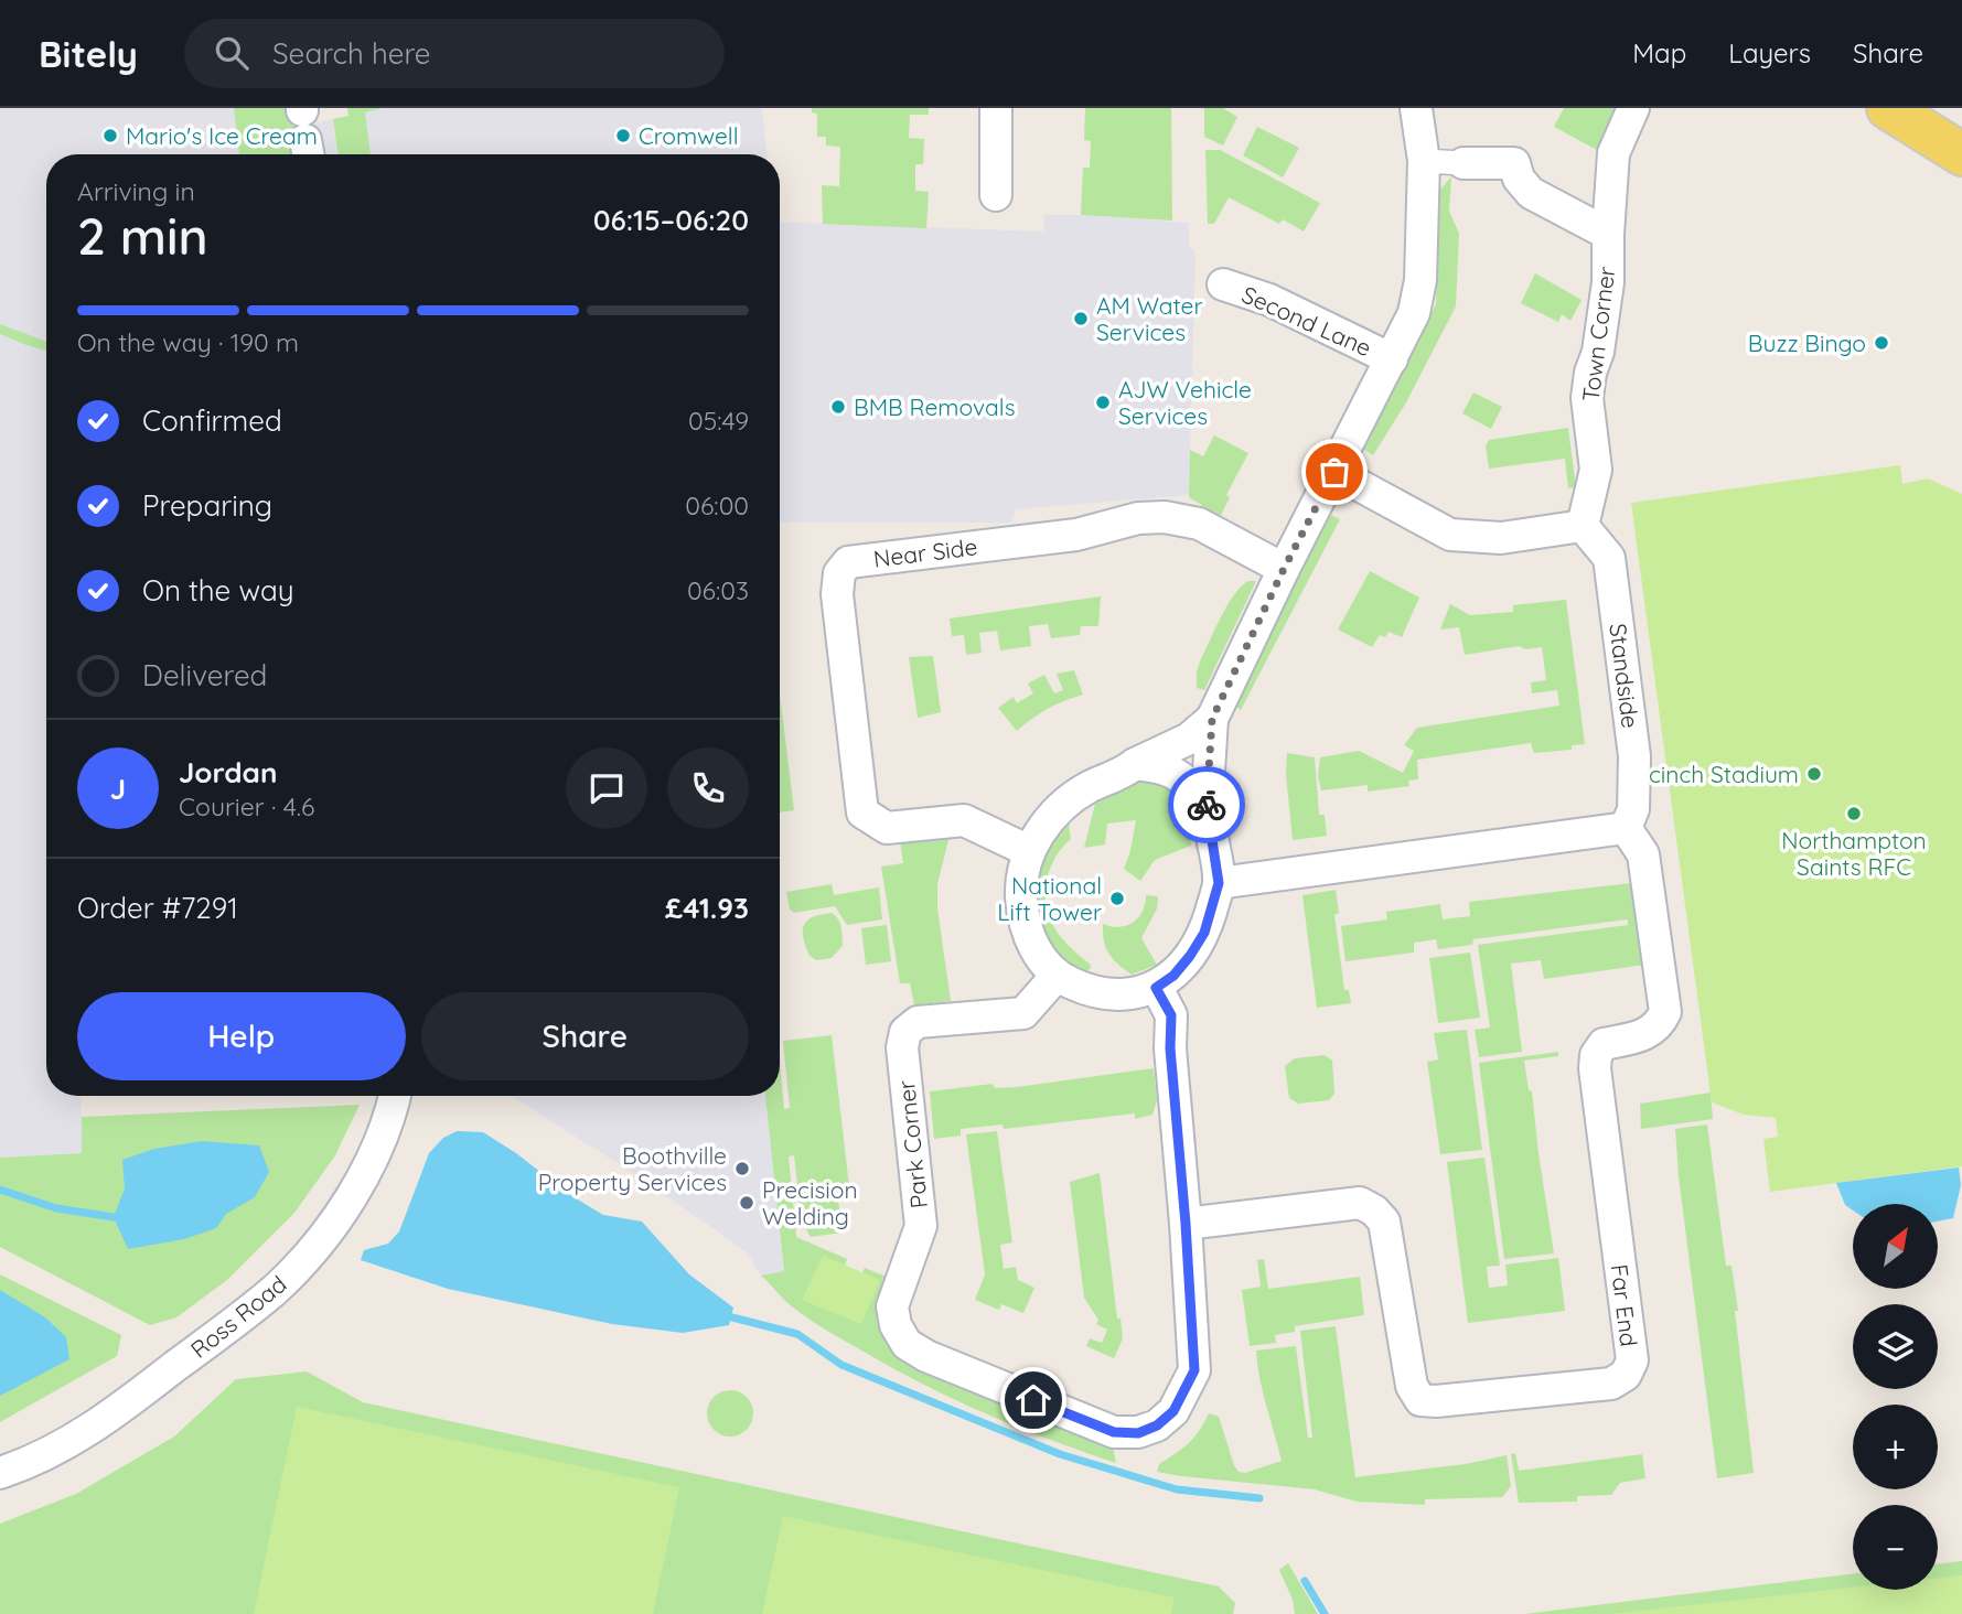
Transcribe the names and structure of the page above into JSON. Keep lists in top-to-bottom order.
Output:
{
  "streets": {
    "street": [
      "Second Lane",
      "Town Corner",
      "Near Side",
      "Standside",
      "Park Corner",
      "Far End",
      "Ross Road"
    ]
  },
  "crossings": [
    ["Town Corner", "Standside"],
    ["Near Side", "Park Corner"],
    ["Standside", "Far End"],
    ["Park Corner", "Far End"]
  ],
  "places": [
    "Mario's Ice Cream",
    "Cromwell",
    "AM Water Services",
    "Buzz Bingo",
    "AJW Vehicle Services",
    "BMB Removals",
    "cinch Stadium",
    "Northampton Saints RFC",
    "National Lift Tower",
    "Boothville Property Services",
    "Precision Welding"
  ],
  "north": "top right",
  "page": {
    "header": "Bitely",
    "search": "Search here",
    "nav": ["Map", "Layers", "Share"],
    "heading": ["2 min", "Arriving in", "06:15–06:20"],
    "panel": [
      "Jordan",
      "Courier · 4.6",
      "Order #7291",
      "£41.93"
    ],
    "bar": "On the way · 190 m",
    "list": [
      ["Confirmed", "05:49"],
      ["Preparing", "06:00"],
      ["On the way", "06:03"],
      "Delivered"
    ],
    "round": "J",
    "buttons": ["Help", "Share"],
    "map_buttons": ["+", "−"]
  }
}
